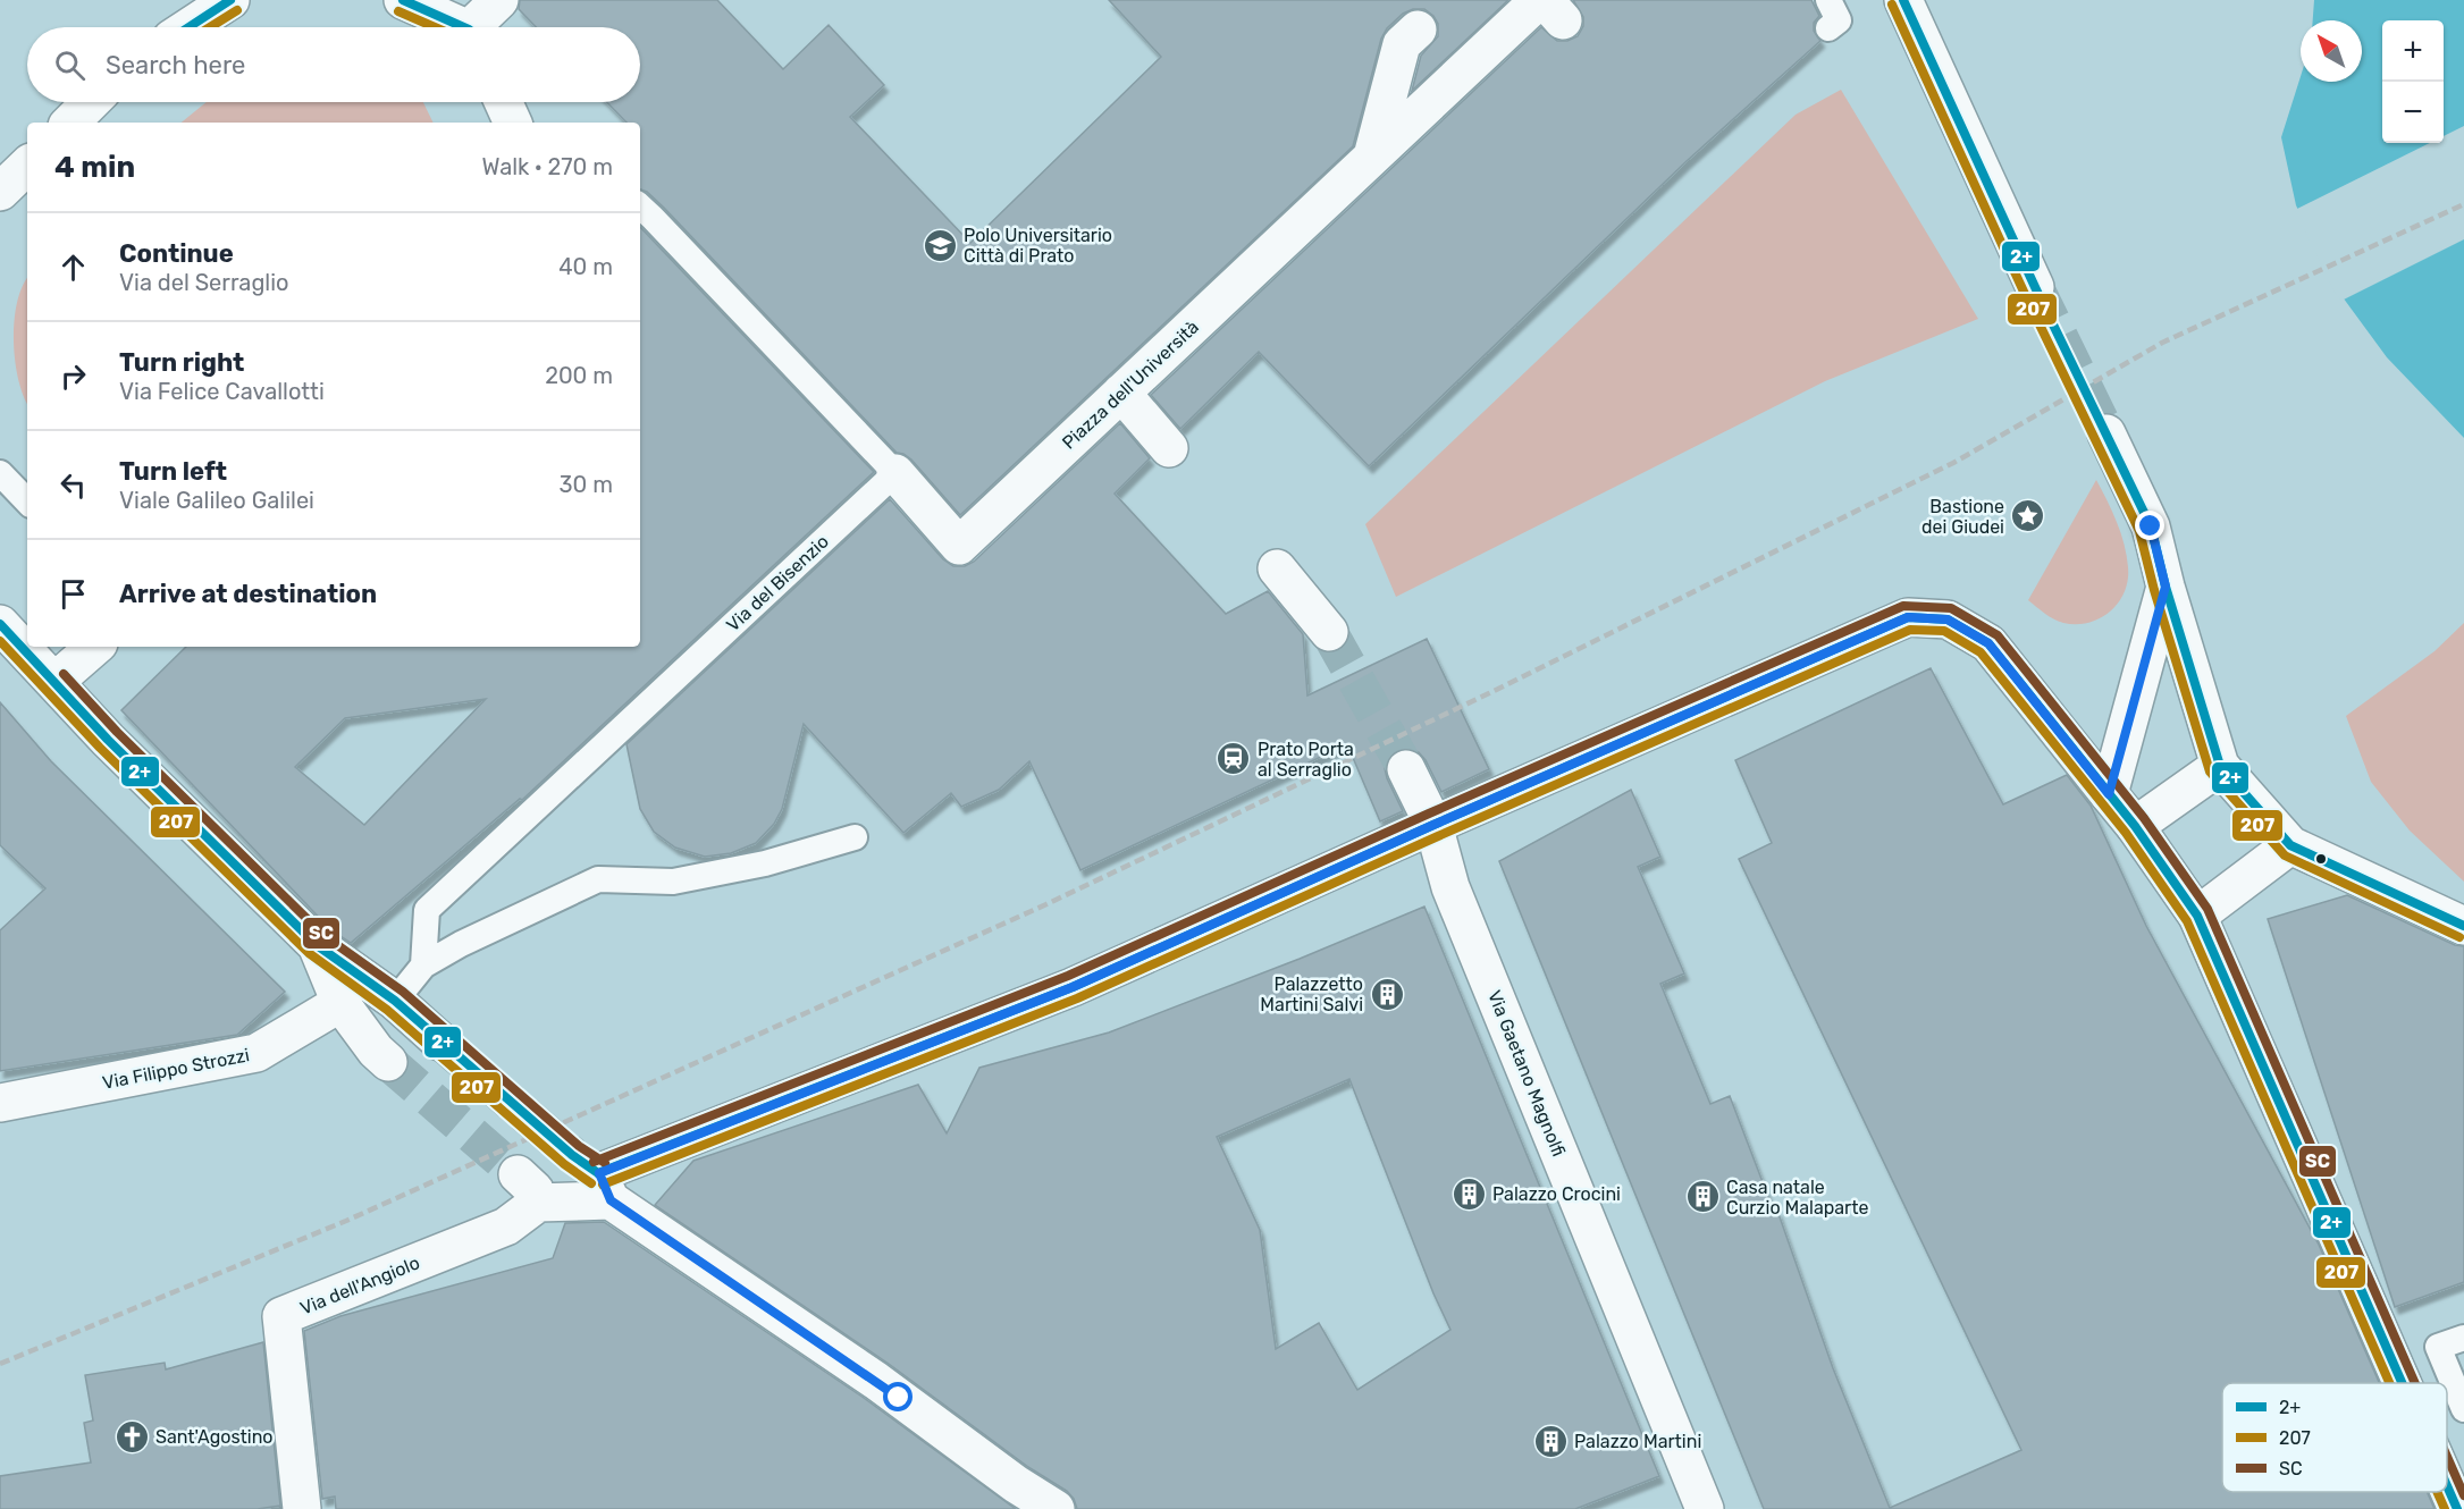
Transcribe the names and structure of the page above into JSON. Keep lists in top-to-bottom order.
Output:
{
  "streets": {
    "street": [
      "Piazza dell'Università",
      "Via Filippo Strozzi",
      "Via Gaetano Magnolfi",
      "Via dell'Angiolo"
    ],
    "lane": ["Via del Bisenzio"]
  },
  "crossings": [
    ["Piazza dell'Università", "Via del Bisenzio"]
  ],
  "places": {
    "school or university": ["Polo Universitario Città di Prato"],
    "place": ["Bastione dei Giudei"],
    "station": ["Prato Porta al Serraglio"],
    "building": [
      "Palazzetto Martini Salvi",
      "Palazzo Crocini",
      "Casa natale Curzio Malaparte",
      "Palazzo Martini"
    ],
    "church": ["Sant'Agostino"]
  },
  "lines": ["transit line 2+", "transit line 207", "transit line SC"],
  "legend": ["2+", "207", "SC"],
  "north": "top left",
  "page": {
    "map_buttons": ["+", "−"],
    "search": "Search here",
    "heading": ["4 min", "Walk · 270 m"],
    "list": [
      ["Continue", "Via del Serraglio", "40 m"],
      ["Turn right", "Via Felice Cavallotti", "200 m"],
      ["Turn left", "Viale Galileo Galilei", "30 m"],
      "Arrive at destination"
    ]
  }
}
